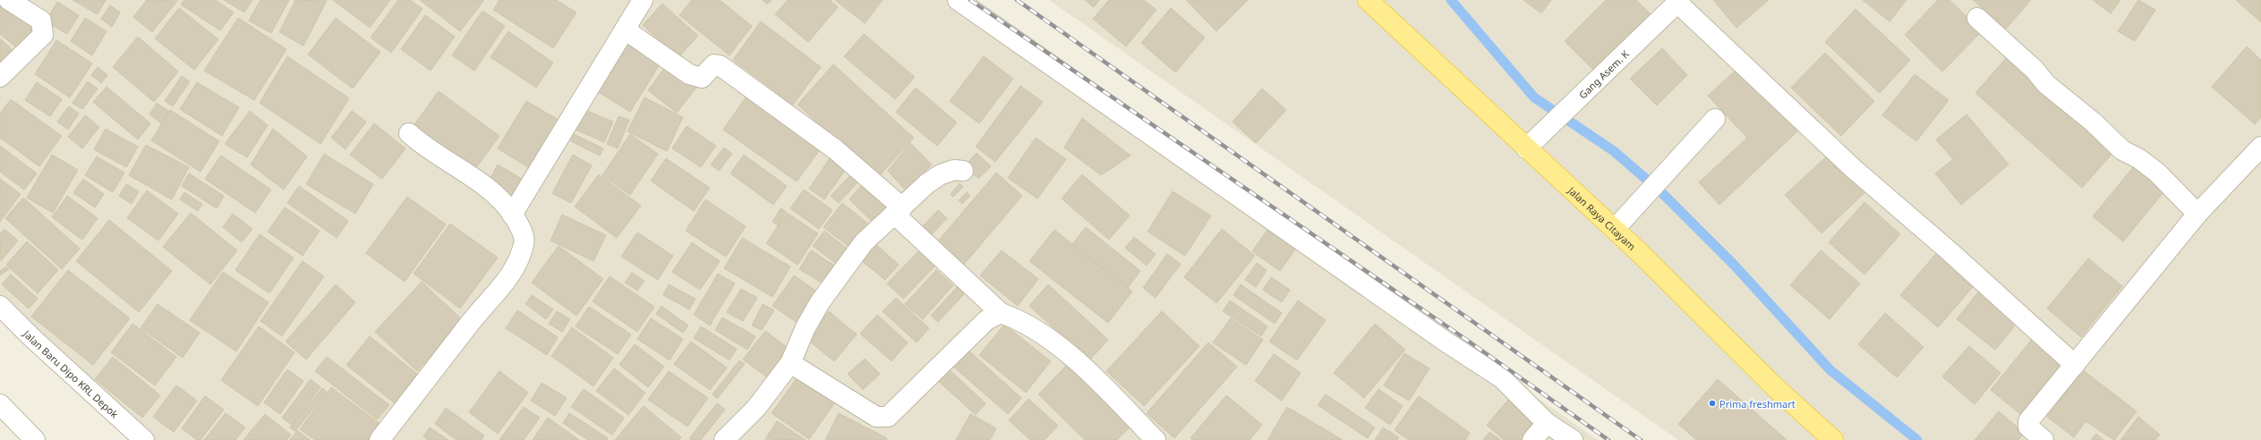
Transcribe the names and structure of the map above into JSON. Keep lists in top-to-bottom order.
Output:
{
  "streets": {
    "main road": ["Jalan Raya Citayam"],
    "street": ["Gang Asem. K", "Jalan Baru Dipo KRL Depok"]
  },
  "crossings": [
    ["Gang Asem. K", "Jalan Raya Citayam"]
  ],
  "places": ["Prima freshmart"]
}
